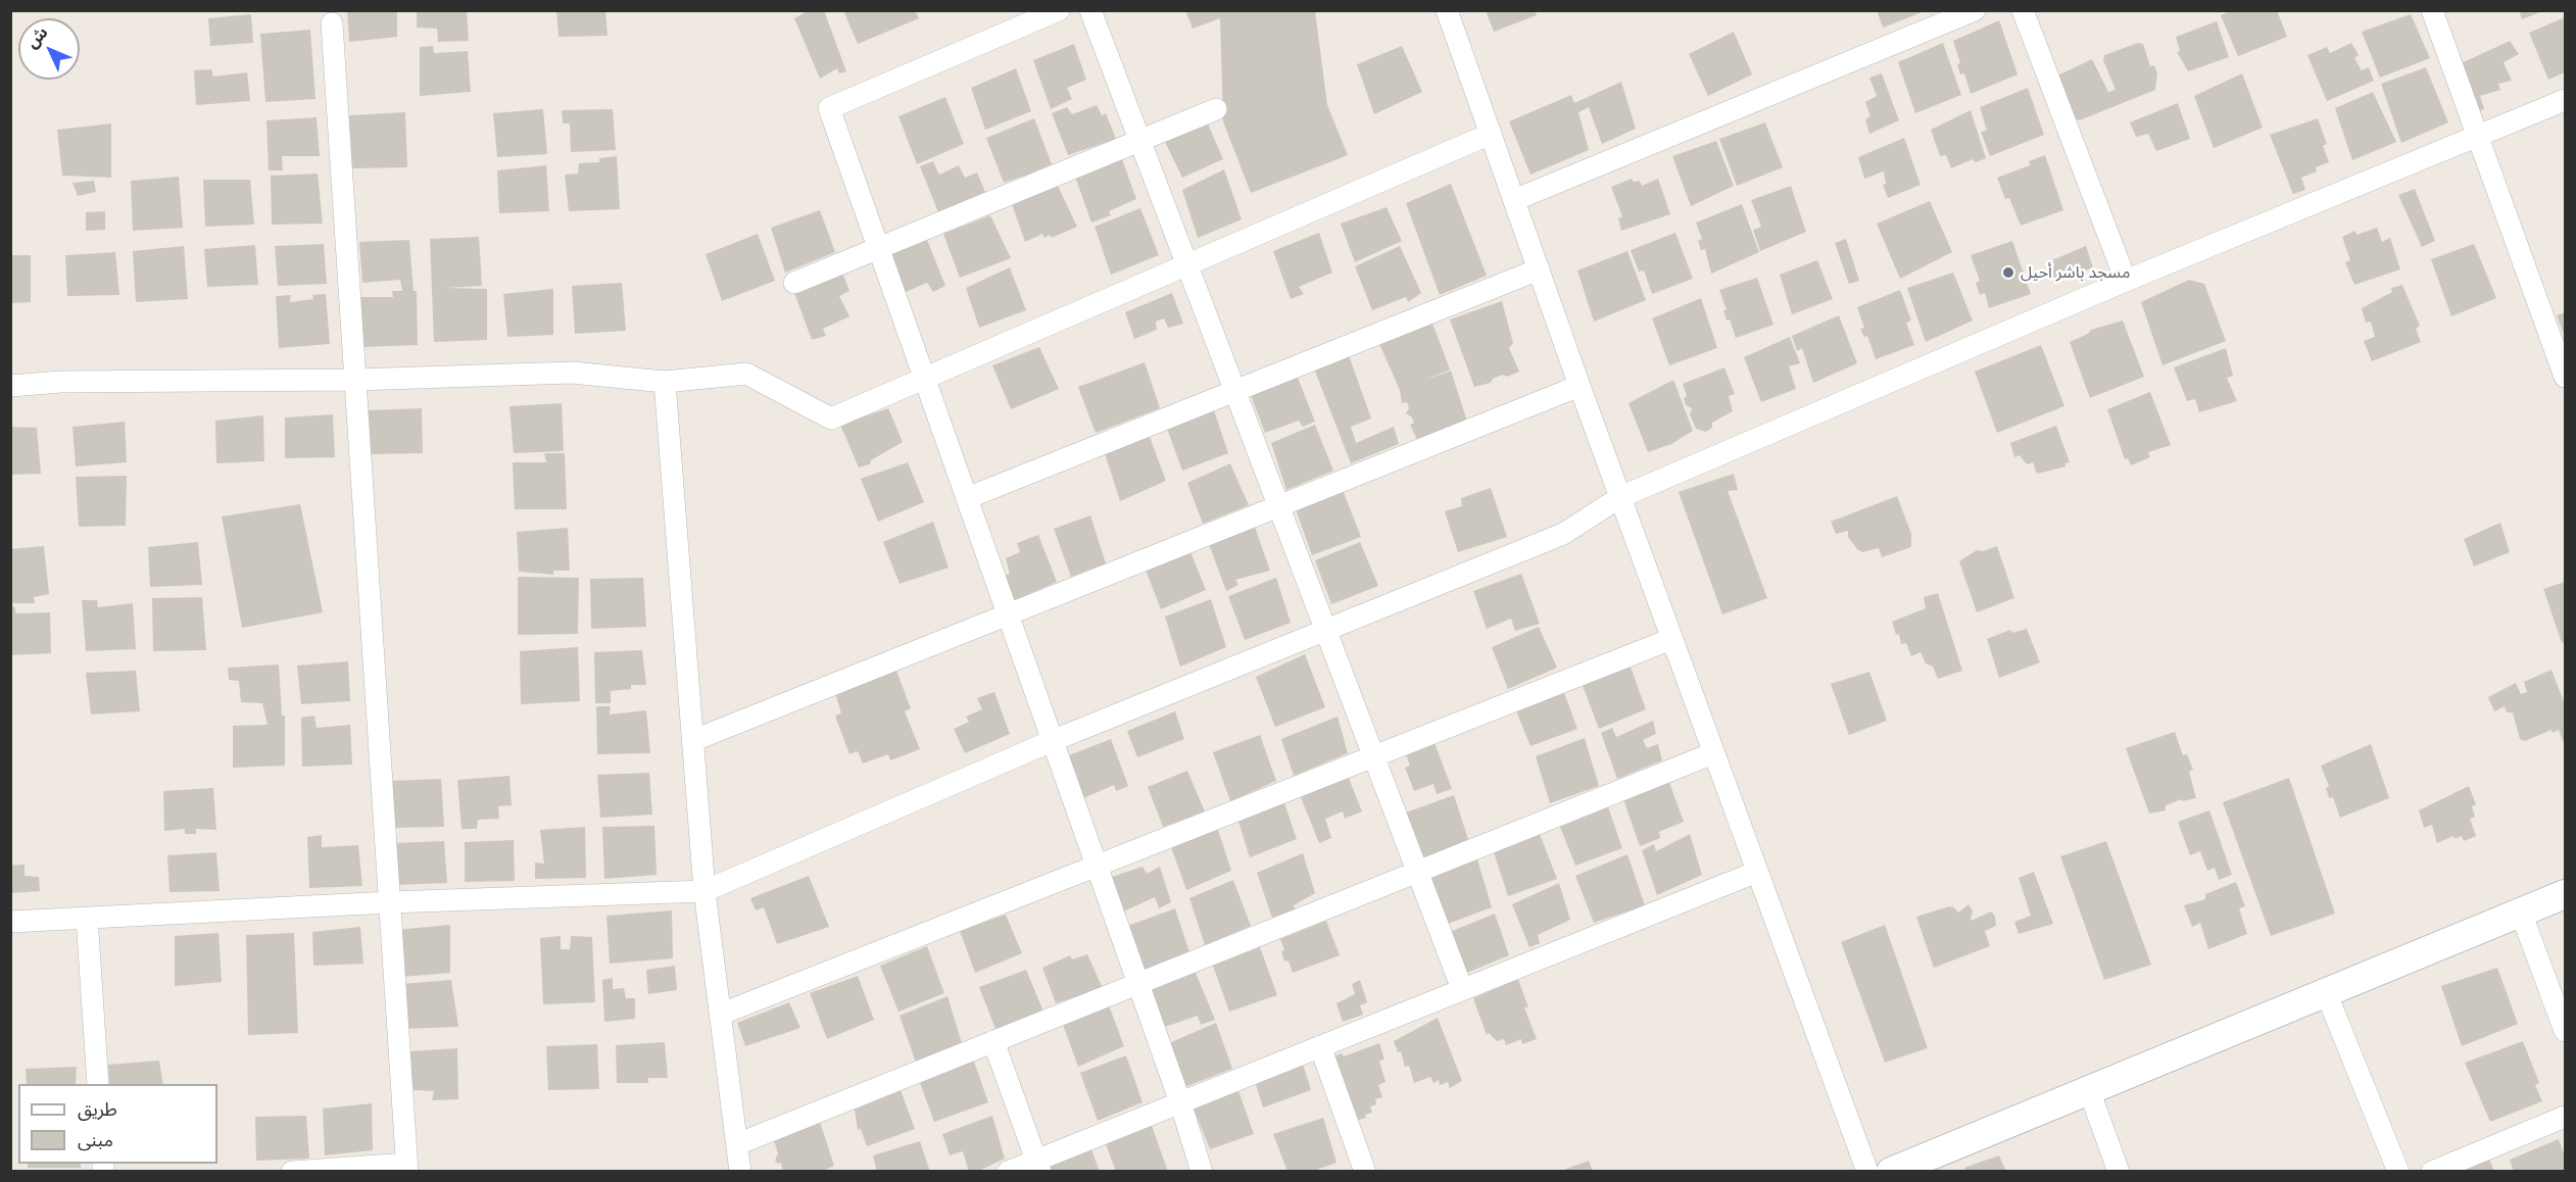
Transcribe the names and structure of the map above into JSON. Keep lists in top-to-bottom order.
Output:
{
  "places": ["مسجد باشر أحيل"],
  "legend": ["طريق", "مبنى"],
  "north": "top left"
}
